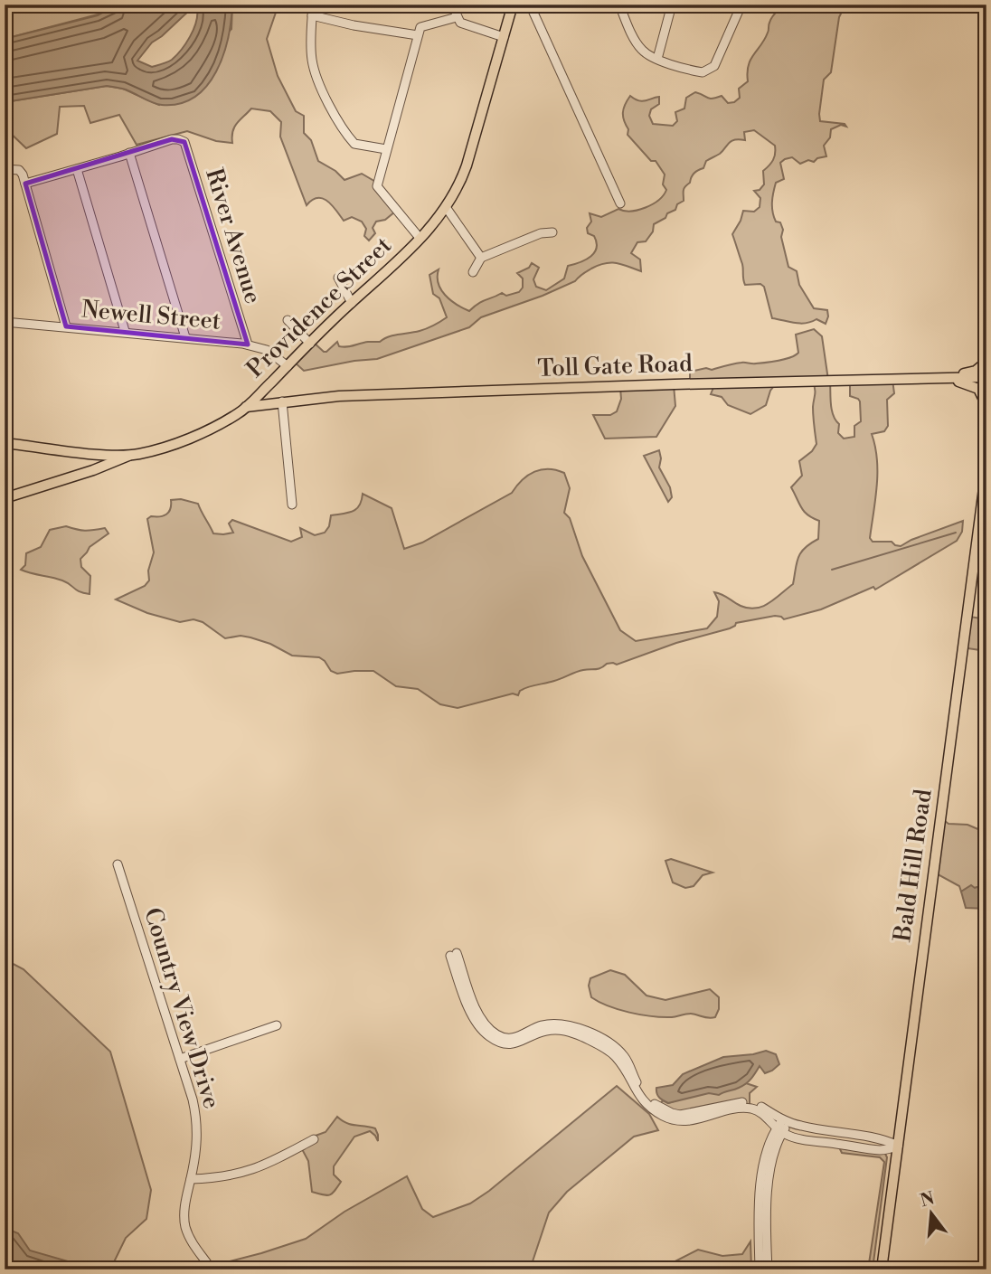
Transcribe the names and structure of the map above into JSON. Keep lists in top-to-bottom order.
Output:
{
  "streets": {
    "main road": ["Providence Street", "Toll Gate Road", "Bald Hill Road"],
    "street": ["River Avenue", "Newell Street", "Country View Drive"]
  },
  "crossings": [
    ["River Avenue", "Newell Street"],
    ["Providence Street", "Newell Street"],
    ["Providence Street", "Toll Gate Road"]
  ],
  "north": "top"
}
